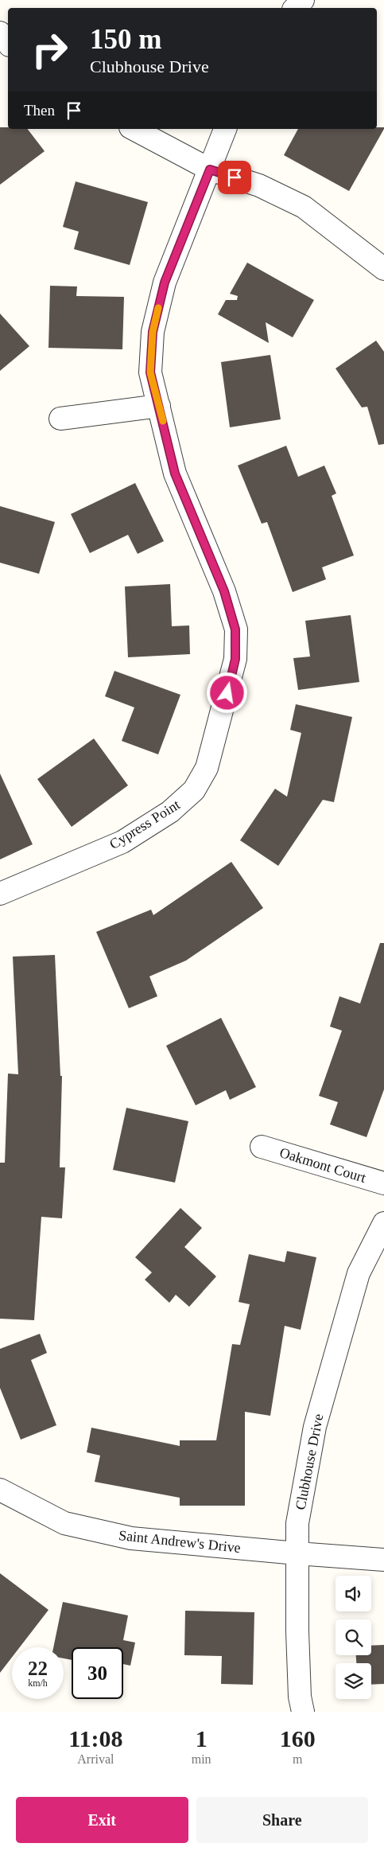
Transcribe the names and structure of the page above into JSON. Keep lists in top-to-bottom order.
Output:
{
  "streets": {
    "street": [
      "Cypress Point",
      "Oakmont Court",
      "Clubhouse Drive",
      "Saint Andrew's Drive"
    ]
  },
  "crossings": [
    ["Clubhouse Drive", "Saint Andrew's Drive"]
  ],
  "page": {
    "turn": ["150 m", "Clubhouse Drive"],
    "then": "Then",
    "speed": "22 km/h",
    "limit": "30",
    "eta": [
      "11:08",
      "Arrival",
      "1",
      "min",
      "160",
      "m"
    ],
    "buttons": ["Exit", "Share"]
  }
}
